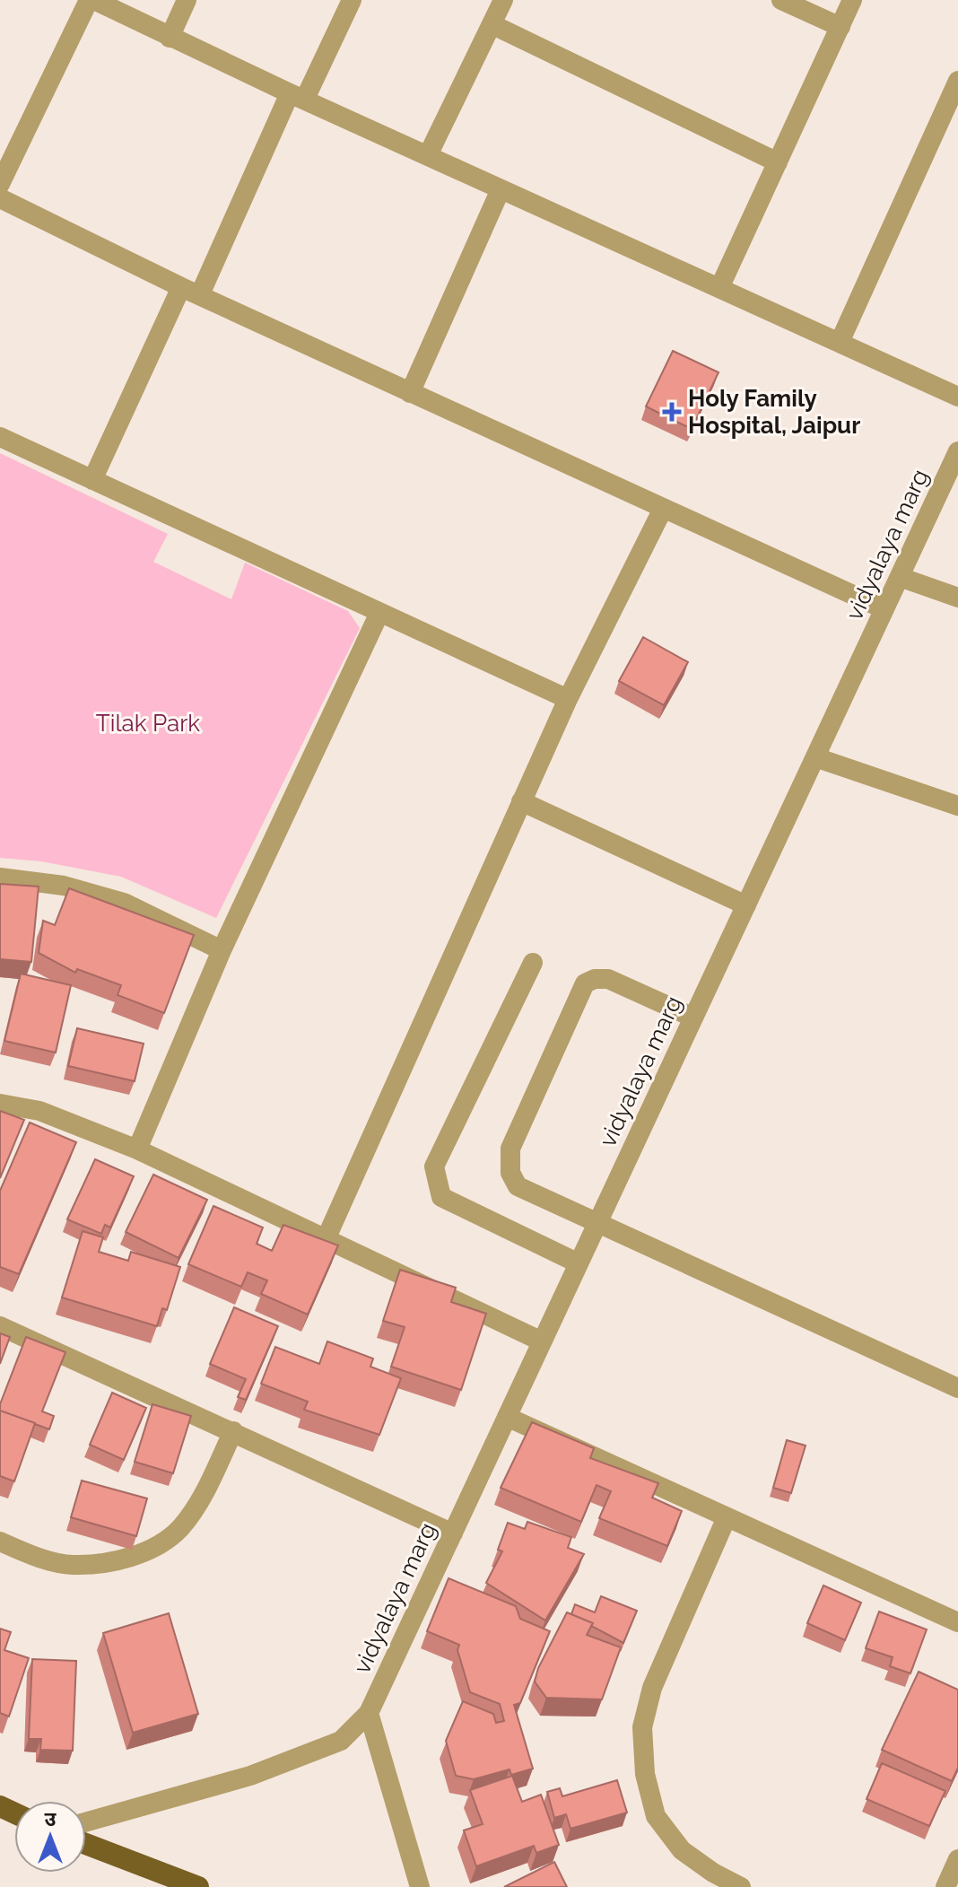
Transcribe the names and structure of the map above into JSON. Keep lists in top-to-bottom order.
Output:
{
  "streets": {
    "street": ["vidyalaya marg"]
  },
  "parks": ["Tilak Park"],
  "places": {
    "health": ["Holy Family Hospital, Jaipur"]
  },
  "north": "top"
}
